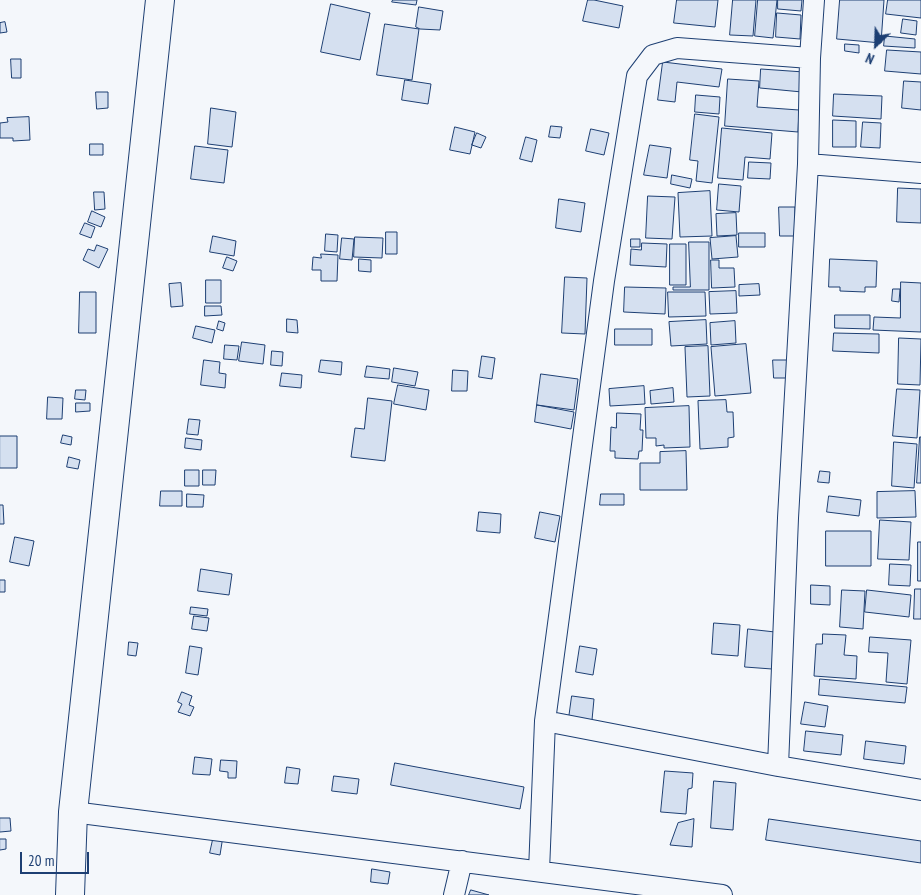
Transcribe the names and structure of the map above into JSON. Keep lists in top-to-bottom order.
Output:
{
  "scale_bar": "20 m",
  "north": "bottom left"
}
